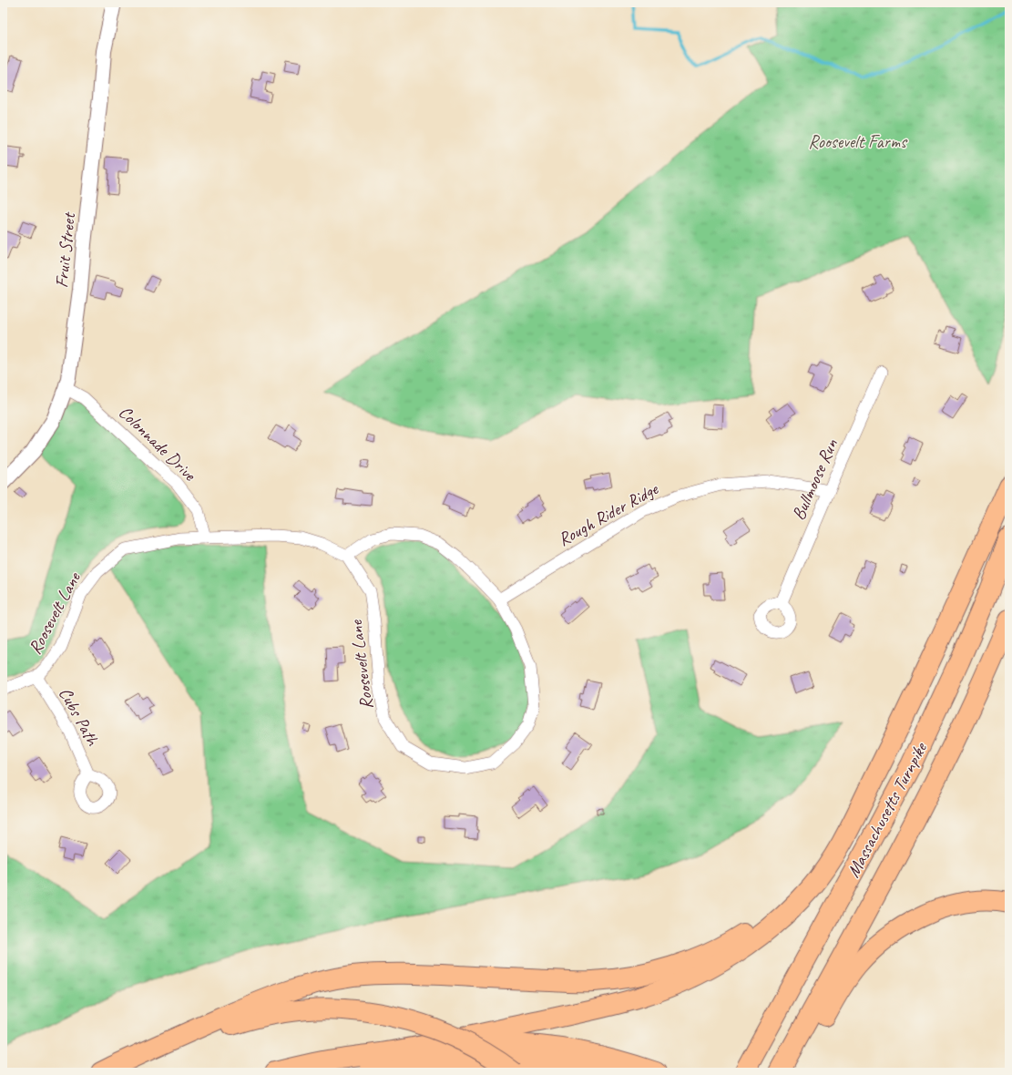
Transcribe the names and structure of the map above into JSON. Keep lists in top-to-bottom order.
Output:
{
  "streets": {
    "highway": ["Massachusetts Turnpike"],
    "street": [
      "Fruit Street",
      "Colonnade Drive",
      "Bullmoose Run",
      "Rough Rider Ridge",
      "Roosevelt Lane",
      "Cubs Path"
    ]
  },
  "crossings": [
    ["Fruit Street", "Colonnade Drive"],
    ["Colonnade Drive", "Roosevelt Lane"],
    ["Bullmoose Run", "Rough Rider Ridge"],
    ["Rough Rider Ridge", "Roosevelt Lane"],
    ["Roosevelt Lane", "Cubs Path"]
  ],
  "parks": ["Roosevelt Farms"]
}
